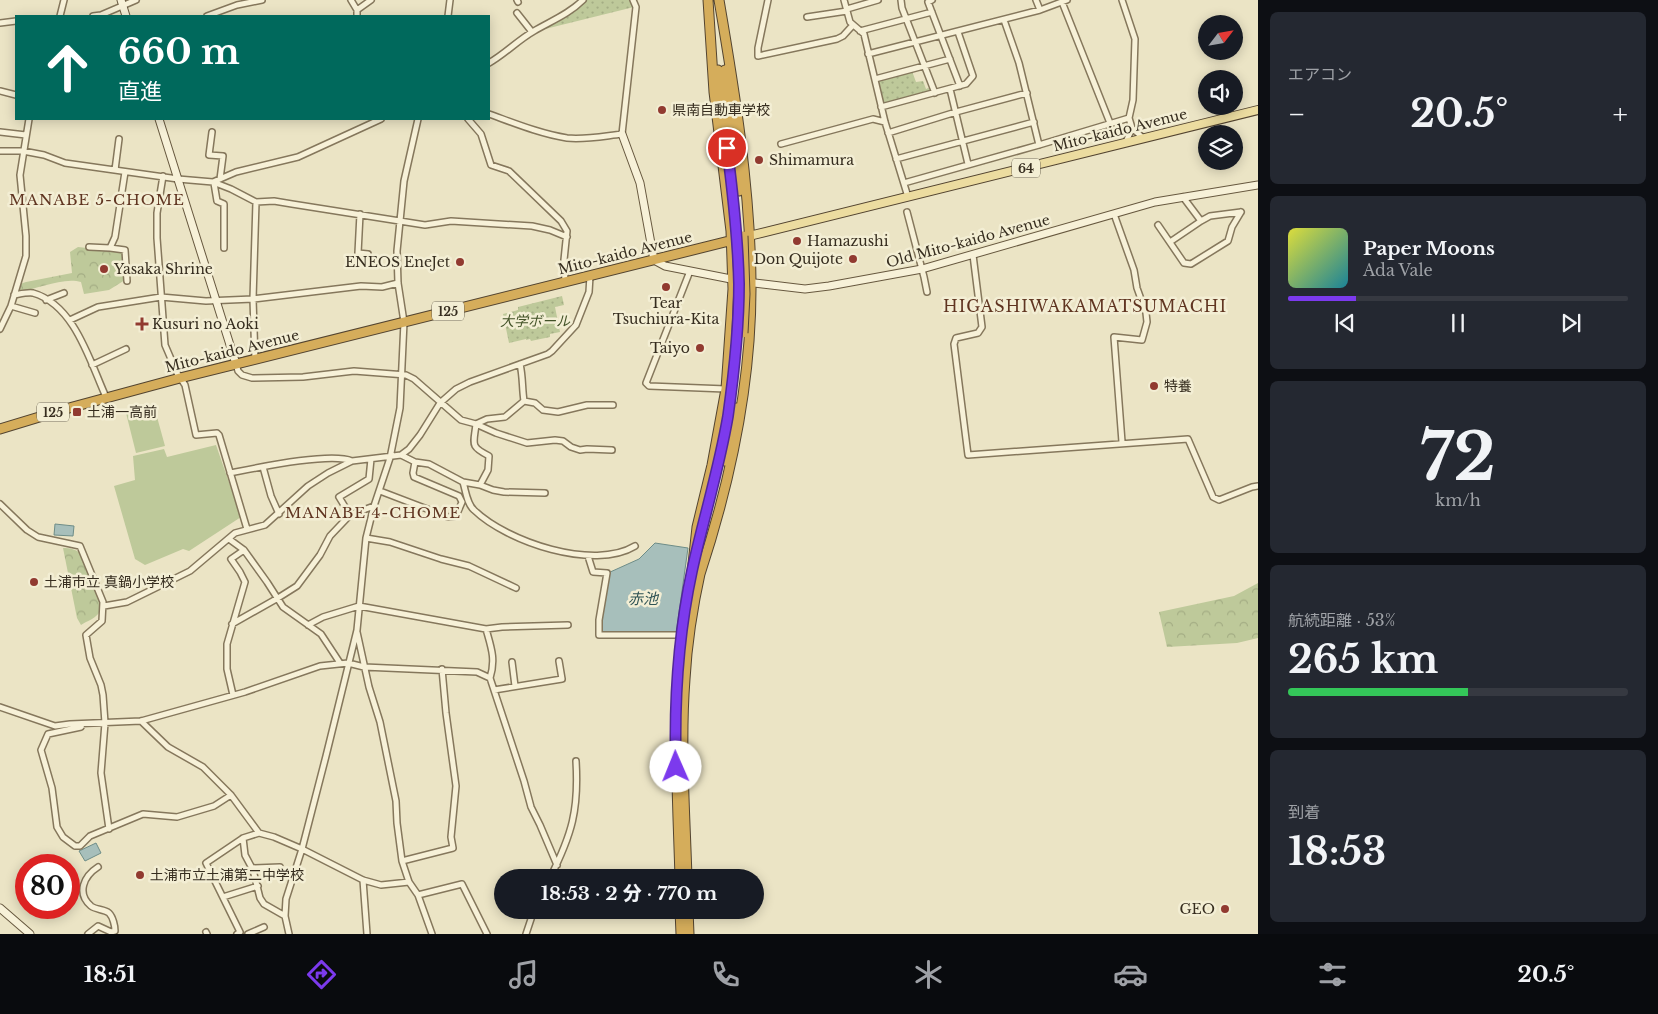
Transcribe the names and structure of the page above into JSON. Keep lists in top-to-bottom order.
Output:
{
  "streets": {
    "highway": ["Mito-kaido Avenue", "125"],
    "main road": ["64"],
    "street": ["Old Mito-kaido Avenue"]
  },
  "crossings": [
    ["Mito-kaido Avenue", "Old Mito-kaido Avenue"]
  ],
  "districts": ["MANABE 5-CHOME", "HIGASHIWAKAMATSUMACHI", "MANABE 4-CHOME"],
  "water": ["赤池"],
  "parks": ["大学ボール"],
  "places": {
    "other": [
      "県南自動車学校",
      "Shimamura",
      "Hamazushi",
      "Don Quijote",
      "ENEOS EneJet",
      "Yasaka Shrine",
      "Tear Tsuchiura-Kita",
      "Taiyo",
      "特養",
      "土浦市立 真鍋小学校",
      "土浦市立土浦第二中学校",
      "GEO"
    ],
    "health": ["Kusuri no Aoki"],
    "transit": ["土浦一高前"]
  },
  "north": "top right",
  "page": {
    "tile": [
      "エアコン",
      ["72", "km/h"],
      ["航続距離 · 53%", "265 km"],
      ["到着", "18:53"]
    ],
    "turn": ["660 m", "直進"],
    "heat": ["−", "20.5°", "+"],
    "song": ["Paper Moons", "Ada Vale"],
    "limit": "80",
    "trip": "18:53 · 2 分 · 770 m",
    "tabs": ["18:51", "20.5°"]
  }
}
